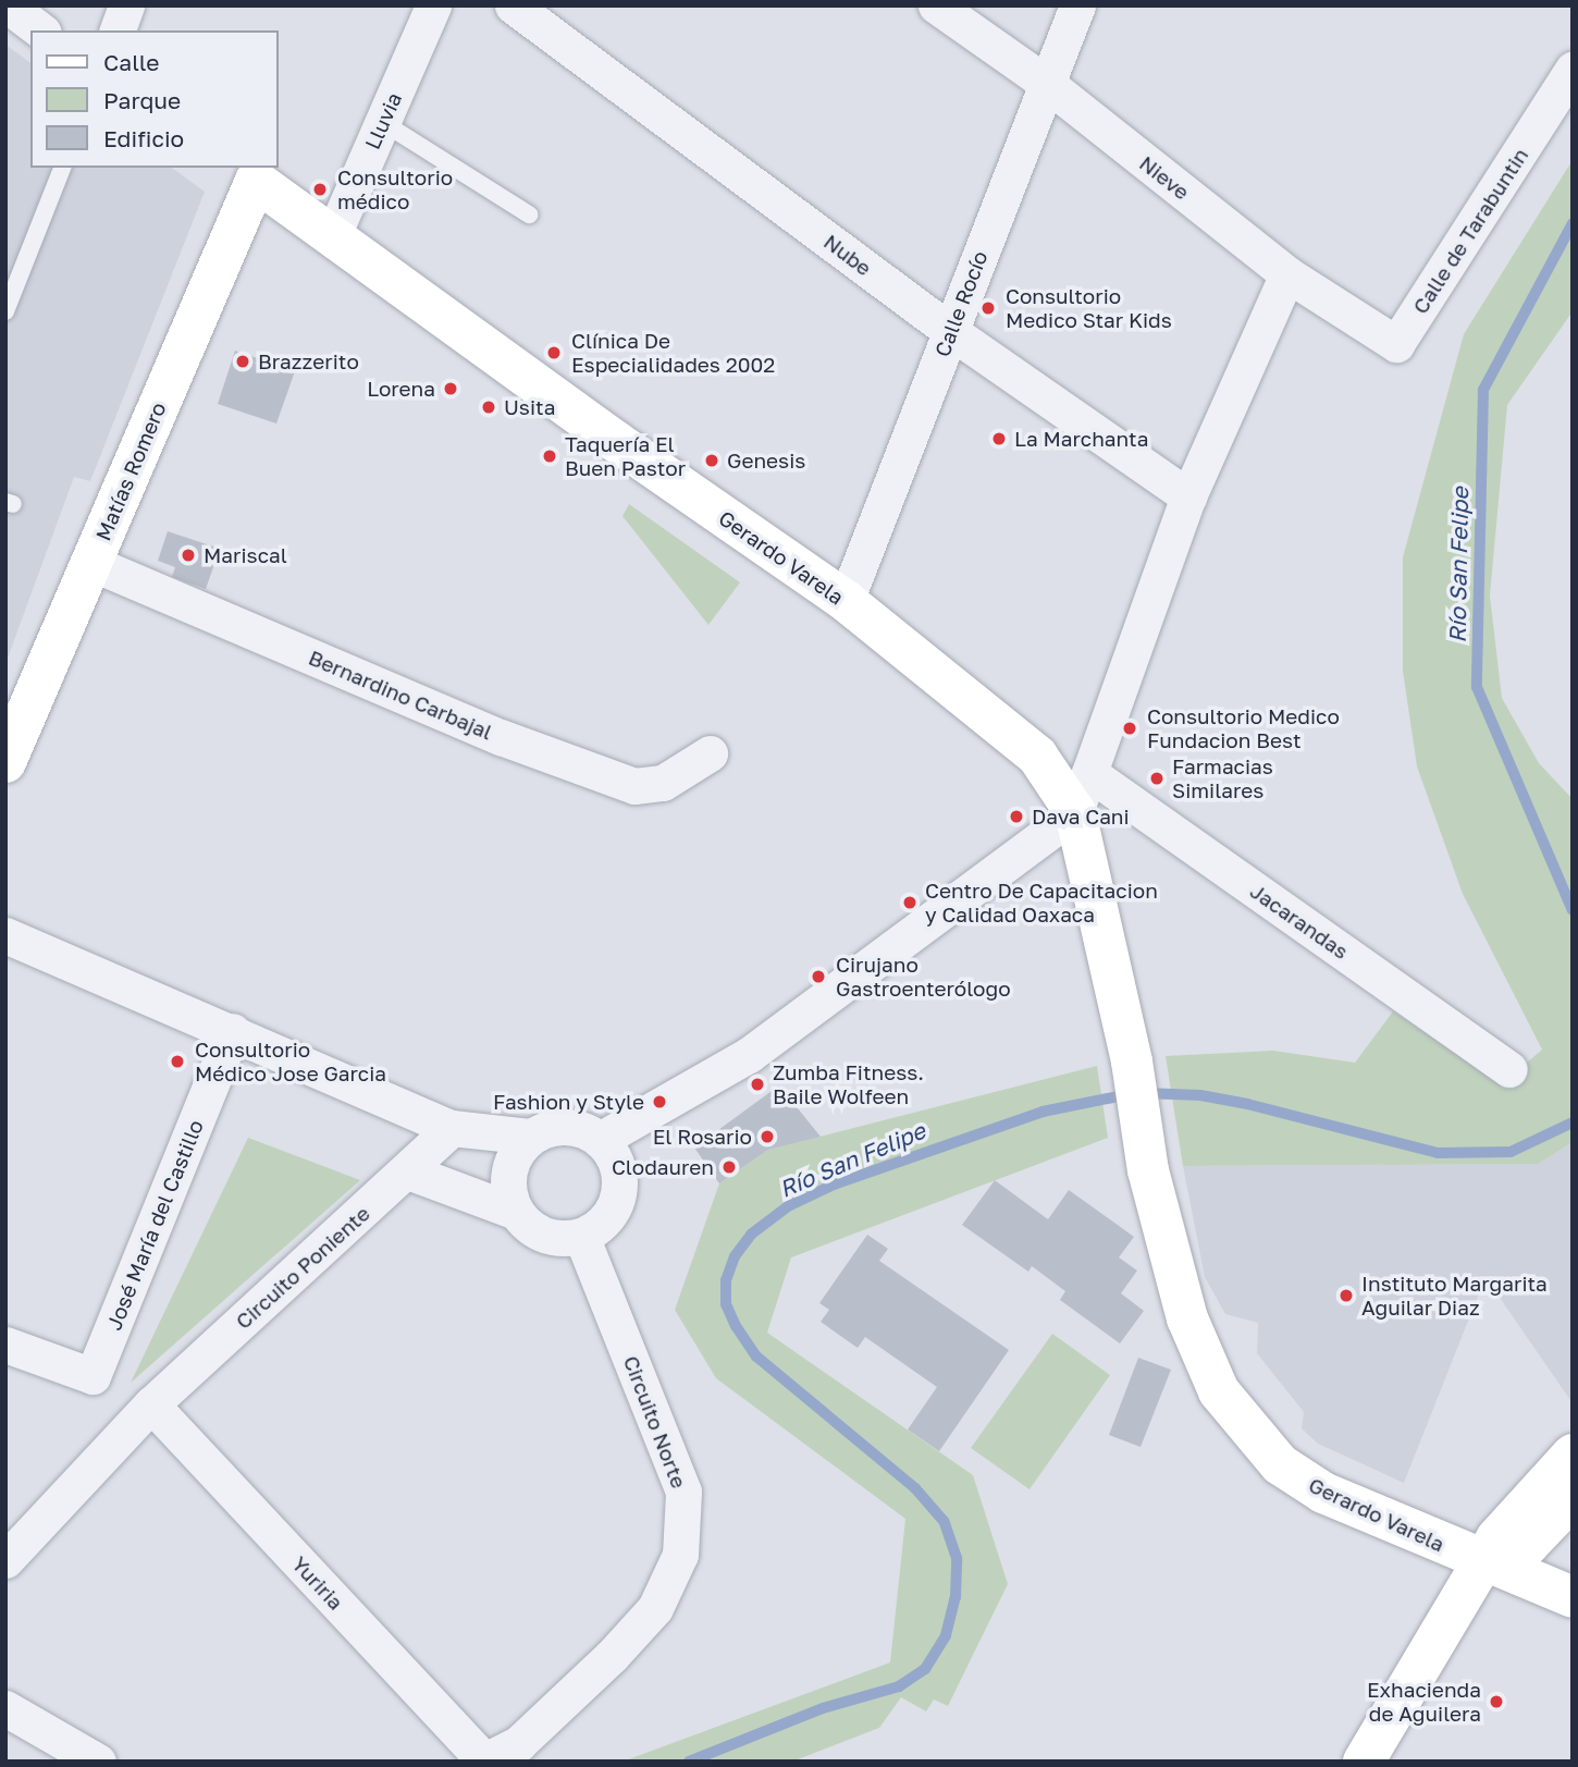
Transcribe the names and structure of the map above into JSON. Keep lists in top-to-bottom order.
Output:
{
  "streets": {
    "main road": ["Matías Romero", "Gerardo Varela"],
    "street": [
      "Lluvia",
      "Nieve",
      "Calle de Tarabuntin",
      "Nube",
      "Calle Rocío",
      "Bernardino Carbajal",
      "Jacarandas",
      "José María del Castillo",
      "Circuito Poniente",
      "Circuito Norte",
      "Yuriria"
    ]
  },
  "crossings": [
    ["Lluvia", "Gerardo Varela"],
    ["Nieve", "Calle de Tarabuntin"],
    ["Nieve", "Calle Rocío"],
    ["Nube", "Calle Rocío"],
    ["Calle Rocío", "Gerardo Varela"],
    ["Matías Romero", "Gerardo Varela"],
    ["Matías Romero", "Bernardino Carbajal"],
    ["Circuito Poniente", "Yuriria"],
    ["Circuito Norte", "Yuriria"]
  ],
  "water": ["Río San Felipe"],
  "places": [
    "Consultorio médico",
    "Consultorio Medico Star Kids",
    "Clínica De Especialidades 2002",
    "Brazzerito",
    "Lorena",
    "Usita",
    "La Marchanta",
    "Taquería El Buen Pastor",
    "Genesis",
    "Mariscal",
    "Consultorio Medico Fundacion Best",
    "Farmacias Similares",
    "Dava Cani",
    "Centro De Capacitacion y Calidad Oaxaca",
    "Cirujano Gastroenterólogo",
    "Consultorio Médico Jose Garcia",
    "Zumba Fitness. Baile Wolfeen",
    "Fashion y Style",
    "El Rosario",
    "Clodauren",
    "Instituto Margarita Aguilar Diaz",
    "Exhacienda de Aguilera"
  ],
  "legend": ["Calle", "Parque", "Edificio"]
}
